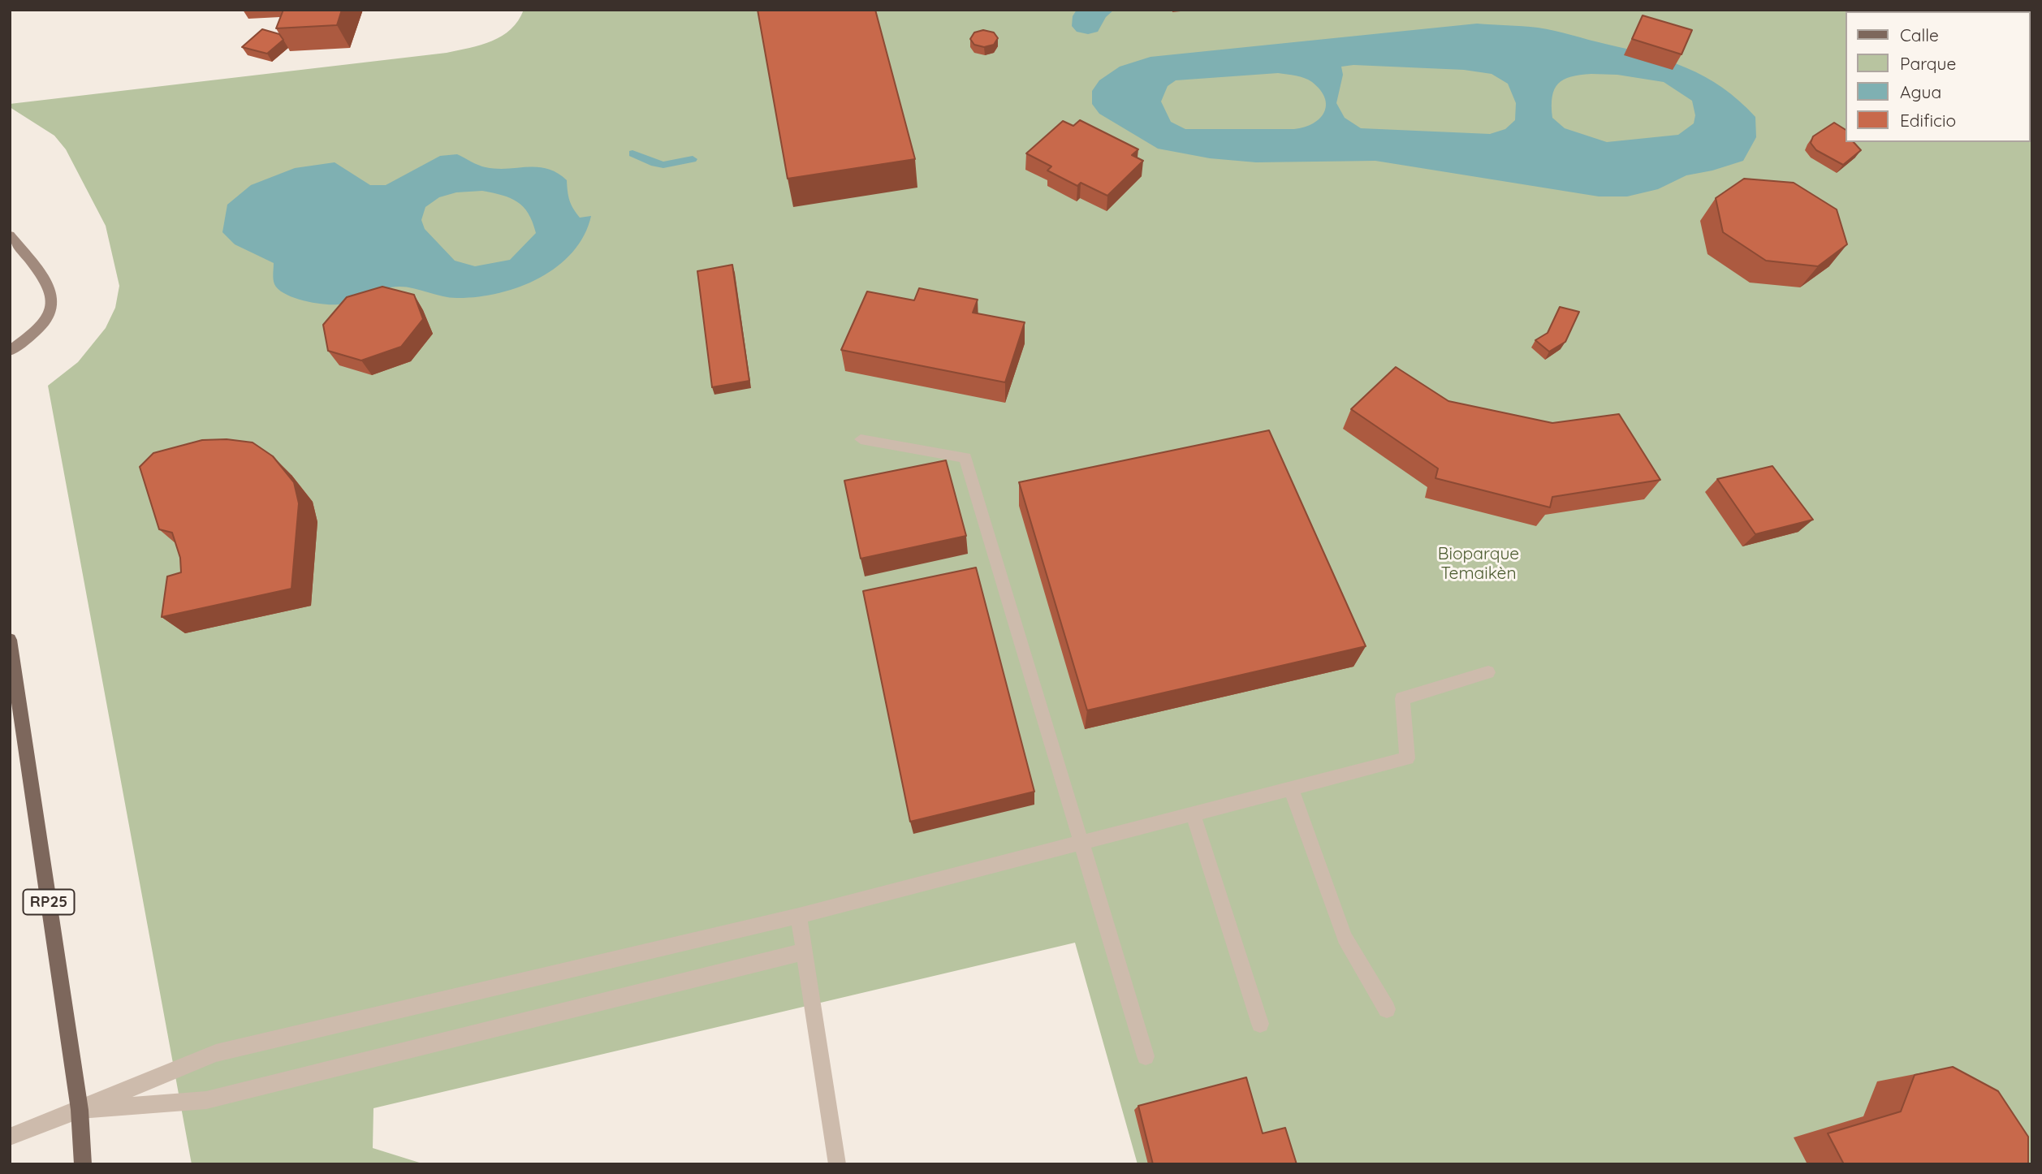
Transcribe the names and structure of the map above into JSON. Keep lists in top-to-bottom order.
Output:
{
  "streets": {
    "main road": ["RP25"]
  },
  "parks": ["Bioparque Temaikèn"],
  "legend": [
    "Calle",
    "Parque",
    "Agua",
    "Edificio"
  ]
}
